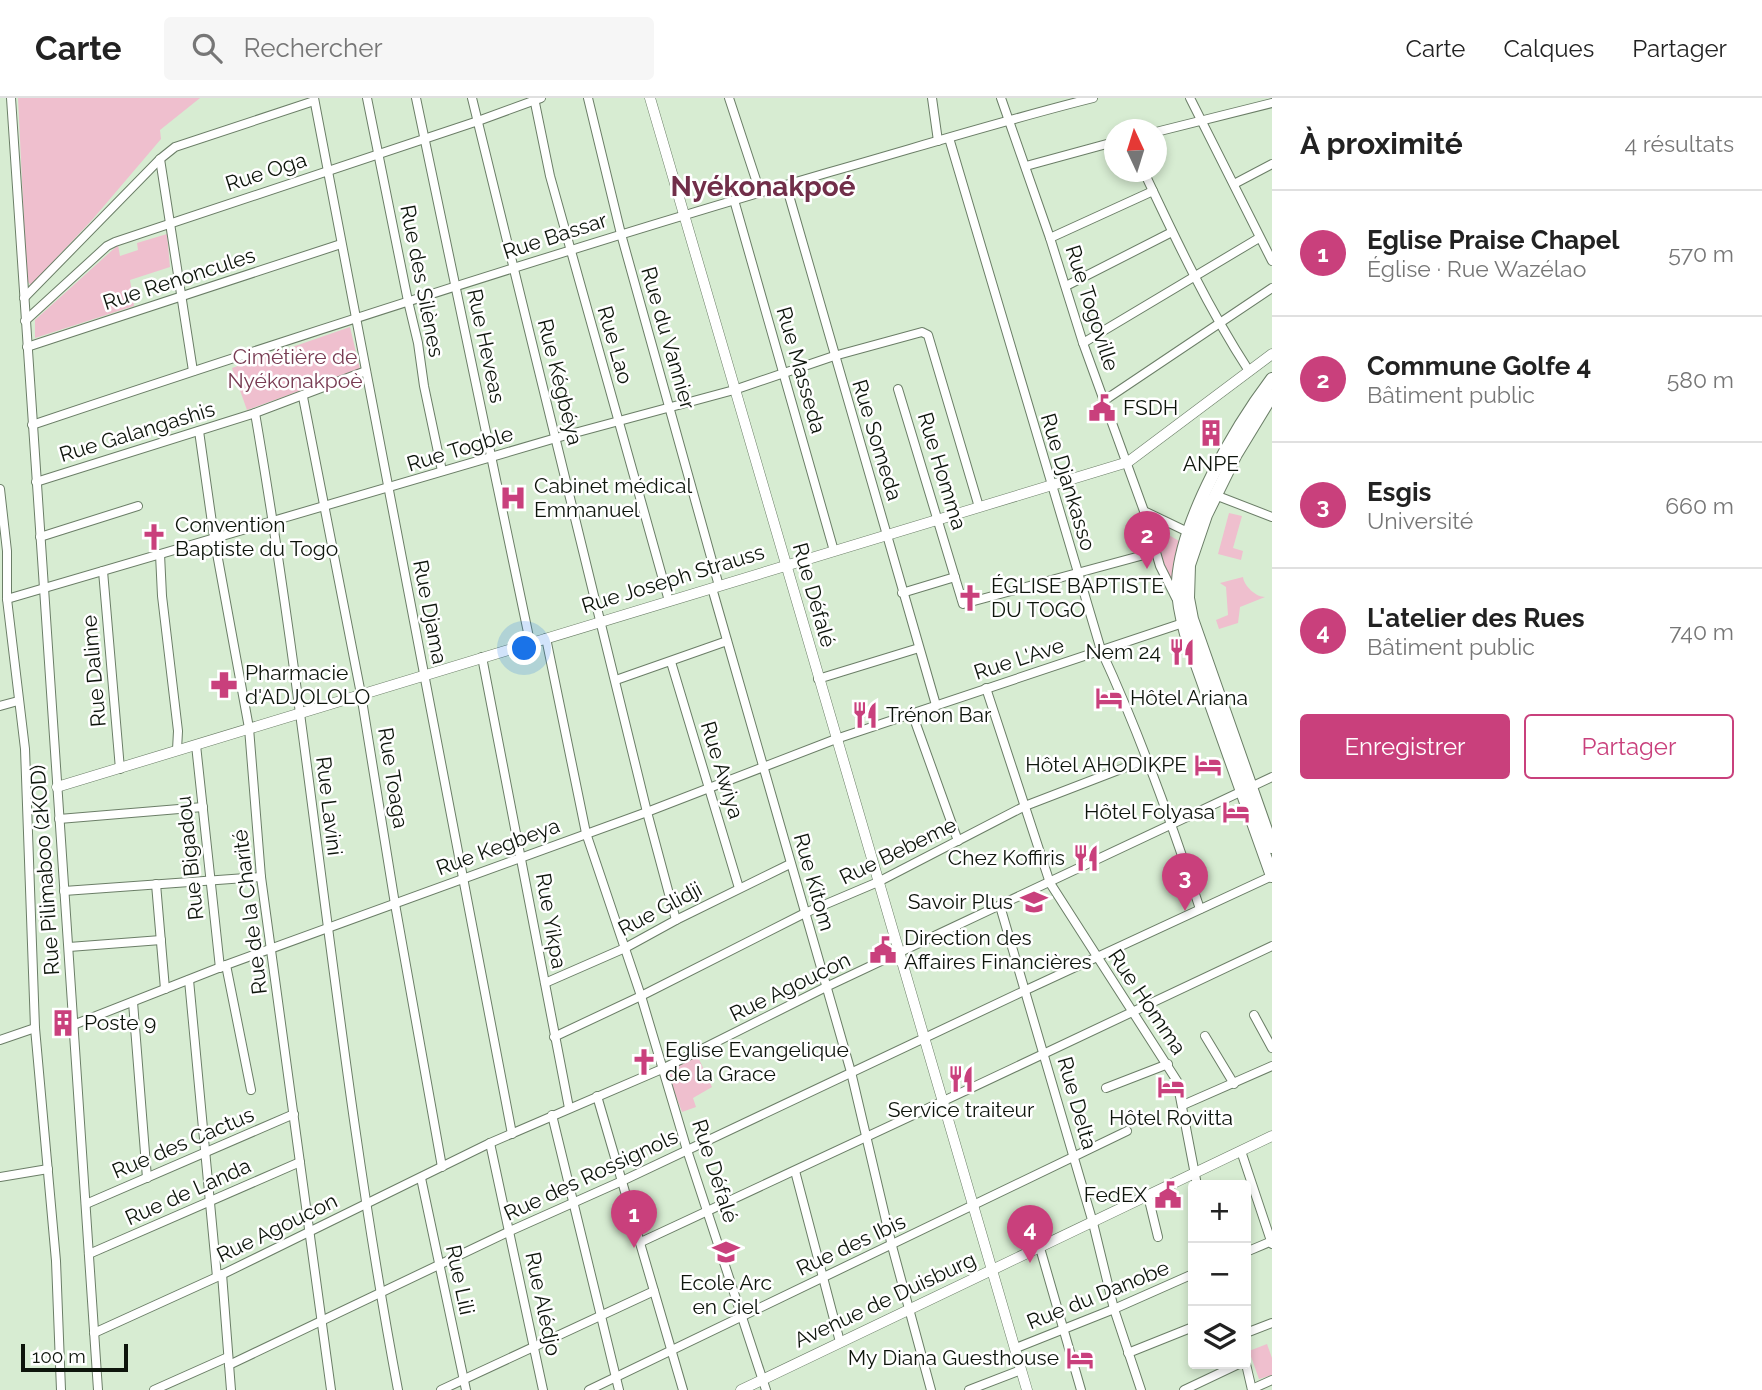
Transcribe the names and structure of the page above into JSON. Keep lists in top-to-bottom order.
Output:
{
  "streets": {
    "street": [
      "Rue Oga",
      "Rue Bassar",
      "Rue Renoncules",
      "Rue des Silènes",
      "Rue Togoville",
      "Rue du Vannier",
      "Rue Lao",
      "Rue Heveas",
      "Rue Masseda",
      "Rue Kégbéya",
      "Rue Galangashis",
      "Rue Someda",
      "Rue Togble",
      "Rue Homma",
      "Rue Djankasso",
      "Rue Joseph Strauss",
      "Rue Défalé",
      "Rue Djama",
      "Rue L'Ave",
      "Rue Dalime",
      "Rue Awiya",
      "Rue Toaga",
      "Rue Lavini",
      "Rue Kegbeya",
      "Rue Bebeme",
      "Rue Bigadou",
      "Rue Pilimaboo (2KOD)",
      "Rue Kitom",
      "Rue Glidji",
      "Rue de la Charité",
      "Rue Yikpa",
      "Rue Agoucon",
      "Rue Delta",
      "Rue des Cactus",
      "Rue des Rossignols",
      "Rue de Landa",
      "Rue des Ibis",
      "Rue Lili",
      "Rue du Danobe",
      "Avenue de Duisburg",
      "Rue Alédjo"
    ]
  },
  "crossings": [
    ["Rue Oga", "Rue des Silènes"],
    ["Rue Oga", "Rue Lao"],
    ["Rue Oga", "Rue Heveas"],
    ["Rue Oga", "Rue Kégbéya"],
    ["Rue Oga", "Rue Djama"],
    ["Rue Oga", "Rue Pilimaboo (2KOD)"],
    ["Rue Bassar", "Rue des Silènes"],
    ["Rue Bassar", "Rue Togoville"],
    ["Rue Bassar", "Rue du Vannier"],
    ["Rue Bassar", "Rue Lao"],
    ["Rue Bassar", "Rue Heveas"],
    ["Rue Bassar", "Rue Masseda"],
    ["Rue Bassar", "Rue Kégbéya"],
    ["Rue Bassar", "Rue Someda"],
    ["Rue Bassar", "Rue Djankasso"],
    ["Rue Bassar", "Rue Défalé"],
    ["Rue Bassar", "Rue Djama"],
    ["Rue Bassar", "Rue Pilimaboo (2KOD)"],
    ["Rue Renoncules", "Rue Djama"],
    ["Rue Renoncules", "Rue Pilimaboo (2KOD)"],
    ["Rue des Silènes", "Rue Togble"],
    ["Rue Togoville", "Rue Joseph Strauss"],
    ["Rue du Vannier", "Rue Togble"],
    ["Rue du Vannier", "Rue Joseph Strauss"],
    ["Rue du Vannier", "Rue Kitom"],
    ["Rue Lao", "Rue Togble"],
    ["Rue Lao", "Rue Joseph Strauss"],
    ["Rue Heveas", "Rue Togble"],
    ["Rue Heveas", "Rue Joseph Strauss"],
    ["Rue Masseda", "Rue Togble"],
    ["Rue Masseda", "Rue Joseph Strauss"],
    ["Rue Kégbéya", "Rue Togble"],
    ["Rue Kégbéya", "Rue Joseph Strauss"],
    ["Rue Kégbéya", "Rue Kegbeya"],
    ["Rue Kégbéya", "Rue Glidji"],
    ["Rue Galangashis", "Rue Djama"],
    ["Rue Galangashis", "Rue Toaga"],
    ["Rue Galangashis", "Rue Lavini"],
    ["Rue Galangashis", "Rue Pilimaboo (2KOD)"],
    ["Rue Galangashis", "Rue de la Charité"],
    ["Rue Someda", "Rue Togble"],
    ["Rue Someda", "Rue Joseph Strauss"],
    ["Rue Someda", "Rue L'Ave"],
    ["Rue Someda", "Rue Kegbeya"],
    ["Rue Togble", "Rue Joseph Strauss"],
    ["Rue Togble", "Rue Défalé"],
    ["Rue Togble", "Rue Djama"],
    ["Rue Togble", "Rue Dalime"],
    ["Rue Togble", "Rue Toaga"],
    ["Rue Togble", "Rue Lavini"],
    ["Rue Togble", "Rue Pilimaboo (2KOD)"],
    ["Rue Togble", "Rue de la Charité"],
    ["Rue Homma", "Rue Djankasso"],
    ["Rue Homma", "Rue Joseph Strauss"],
    ["Rue Homma", "Rue L'Ave"],
    ["Rue Homma", "Rue Bebeme"],
    ["Rue Homma", "Rue Agoucon"],
    ["Rue Homma", "Rue des Rossignols"],
    ["Rue Homma", "Avenue de Duisburg"],
    ["Rue Djankasso", "Rue Joseph Strauss"],
    ["Rue Djankasso", "Rue L'Ave"],
    ["Rue Djankasso", "Rue Bebeme"],
    ["Rue Djankasso", "Rue Agoucon"],
    ["Rue Djankasso", "Rue des Rossignols"],
    ["Rue Joseph Strauss", "Rue Défalé"],
    ["Rue Joseph Strauss", "Rue Djama"],
    ["Rue Joseph Strauss", "Rue Dalime"],
    ["Rue Joseph Strauss", "Rue Toaga"],
    ["Rue Joseph Strauss", "Rue Lavini"],
    ["Rue Joseph Strauss", "Rue Bigadou"],
    ["Rue Joseph Strauss", "Rue Pilimaboo (2KOD)"],
    ["Rue Joseph Strauss", "Rue Kitom"],
    ["Rue Joseph Strauss", "Rue de la Charité"],
    ["Rue Joseph Strauss", "Rue Yikpa"],
    ["Rue Défalé", "Rue Kegbeya"],
    ["Rue Défalé", "Rue Bebeme"],
    ["Rue Défalé", "Rue Glidji"],
    ["Rue Défalé", "Rue Agoucon"],
    ["Rue Défalé", "Rue des Rossignols"],
    ["Rue Défalé", "Rue des Ibis"],
    ["Rue Défalé", "Rue du Danobe"],
    ["Rue Défalé", "Avenue de Duisburg"],
    ["Rue Djama", "Rue Kegbeya"],
    ["Rue Djama", "Rue Agoucon"],
    ["Rue L'Ave", "Rue Kegbeya"],
    ["Rue Awiya", "Rue Kegbeya"],
    ["Rue Awiya", "Rue Glidji"],
    ["Rue Toaga", "Rue Kegbeya"],
    ["Rue Toaga", "Rue Agoucon"],
    ["Rue Lavini", "Rue Kegbeya"],
    ["Rue Lavini", "Rue Agoucon"],
    ["Rue Lavini", "Rue des Rossignols"],
    ["Rue Kegbeya", "Rue Bigadou"],
    ["Rue Kegbeya", "Rue Pilimaboo (2KOD)"],
    ["Rue Kegbeya", "Rue Kitom"],
    ["Rue Kegbeya", "Rue de la Charité"],
    ["Rue Kegbeya", "Rue Yikpa"],
    ["Rue Bebeme", "Rue Kitom"],
    ["Rue Bebeme", "Rue Yikpa"],
    ["Rue Pilimaboo (2KOD)", "Rue Agoucon"],
    ["Rue Pilimaboo (2KOD)", "Rue des Cactus"],
    ["Rue Pilimaboo (2KOD)", "Rue de Landa"],
    ["Rue Kitom", "Rue Glidji"],
    ["Rue Kitom", "Rue Agoucon"],
    ["Rue Kitom", "Rue des Rossignols"],
    ["Rue Kitom", "Rue des Ibis"],
    ["Rue Kitom", "Avenue de Duisburg"],
    ["Rue Glidji", "Rue Yikpa"],
    ["Rue de la Charité", "Rue Agoucon"],
    ["Rue de la Charité", "Rue des Cactus"],
    ["Rue de la Charité", "Rue des Rossignols"],
    ["Rue de la Charité", "Rue de Landa"],
    ["Rue Yikpa", "Rue Agoucon"],
    ["Rue Agoucon", "Rue Delta"],
    ["Rue Agoucon", "Rue Lili"],
    ["Rue Agoucon", "Rue Alédjo"],
    ["Rue Delta", "Rue des Rossignols"],
    ["Rue Delta", "Rue des Ibis"],
    ["Rue Delta", "Rue du Danobe"],
    ["Rue Delta", "Avenue de Duisburg"],
    ["Rue des Rossignols", "Rue Lili"],
    ["Rue des Rossignols", "Rue Alédjo"]
  ],
  "districts": ["Nyékonakpoé"],
  "parks": ["Cimétière de Nyékonakpoè"],
  "places": {
    "public building": ["FSDH", "Direction des Affaires Financières", "FedEX"],
    "building": ["ANPE", "Poste 9"],
    "hospital": ["Cabinet médical Emmanuel"],
    "church": ["Convention Baptiste du Togo", "ÉGLISE BAPTISTE DU TOGO", "Eglise Evangelique de la Grace"],
    "restaurant": [
      "Nem 24",
      "Trénon Bar",
      "Chez Koffiris",
      "Service traiteur"
    ],
    "pharmacy": ["Pharmacie d'ADJOLOLO"],
    "hotel": [
      "Hôtel Ariana",
      "Hôtel AHODIKPE",
      "Hôtel Folyasa",
      "Hôtel Rovitta",
      "My Diana Guesthouse"
    ],
    "school or university": ["Savoir Plus", "Ecole Arc en Ciel"]
  },
  "scale_bar": "100 m",
  "north": "top",
  "page": {
    "header": "Carte",
    "search": "Rechercher",
    "nav": ["Carte", "Calques", "Partager"],
    "heading": ["À proximité", "4 résultats"],
    "list": [
      {
        "mark": "1",
        "name": "Eglise Praise Chapel",
        "note": "Église · Rue Wazélao",
        "value": "570 m"
      },
      {
        "mark": "2",
        "name": "Commune Golfe 4",
        "note": "Bâtiment public",
        "value": "580 m"
      },
      {
        "mark": "3",
        "name": "Esgis",
        "note": "Université",
        "value": "660 m"
      },
      {
        "mark": "4",
        "name": "L'atelier des Rues",
        "note": "Bâtiment public",
        "value": "740 m"
      }
    ],
    "pins": [
      "2",
      "3",
      "1",
      "4"
    ],
    "buttons": ["Enregistrer", "Partager"],
    "map_buttons": ["+", "−"],
    "scale": "100 m"
  }
}
